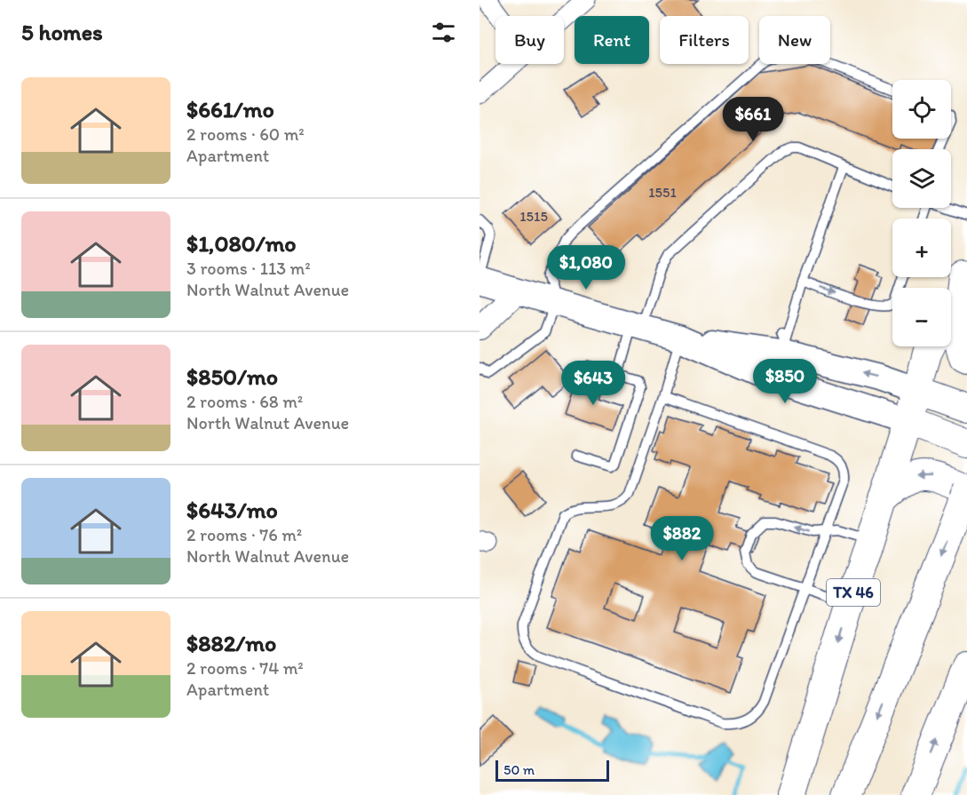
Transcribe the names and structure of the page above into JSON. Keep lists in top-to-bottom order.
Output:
{
  "streets": {
    "main road": ["TX 46"]
  },
  "house_numbers": ["1551", "1515"],
  "scale_bar": "50 m",
  "page": {
    "heading": "5 homes",
    "chip": [
      "Buy",
      "Rent",
      "Filters",
      "New"
    ],
    "list": [
      {
        "name": "$661/mo",
        "note": "2 rooms · 60 m² · Apartment"
      },
      {
        "name": "$1,080/mo",
        "note": "3 rooms · 113 m² · North Walnut Avenue"
      },
      {
        "name": "$850/mo",
        "note": "2 rooms · 68 m² · North Walnut Avenue"
      },
      {
        "name": "$643/mo",
        "note": "2 rooms · 76 m² · North Walnut Avenue"
      },
      {
        "name": "$882/mo",
        "note": "2 rooms · 74 m² · Apartment"
      }
    ],
    "map_buttons": ["+", "−"],
    "price": [
      "$661",
      "$1,080",
      "$850",
      "$643",
      "$882"
    ],
    "scale": "50 m"
  }
}
